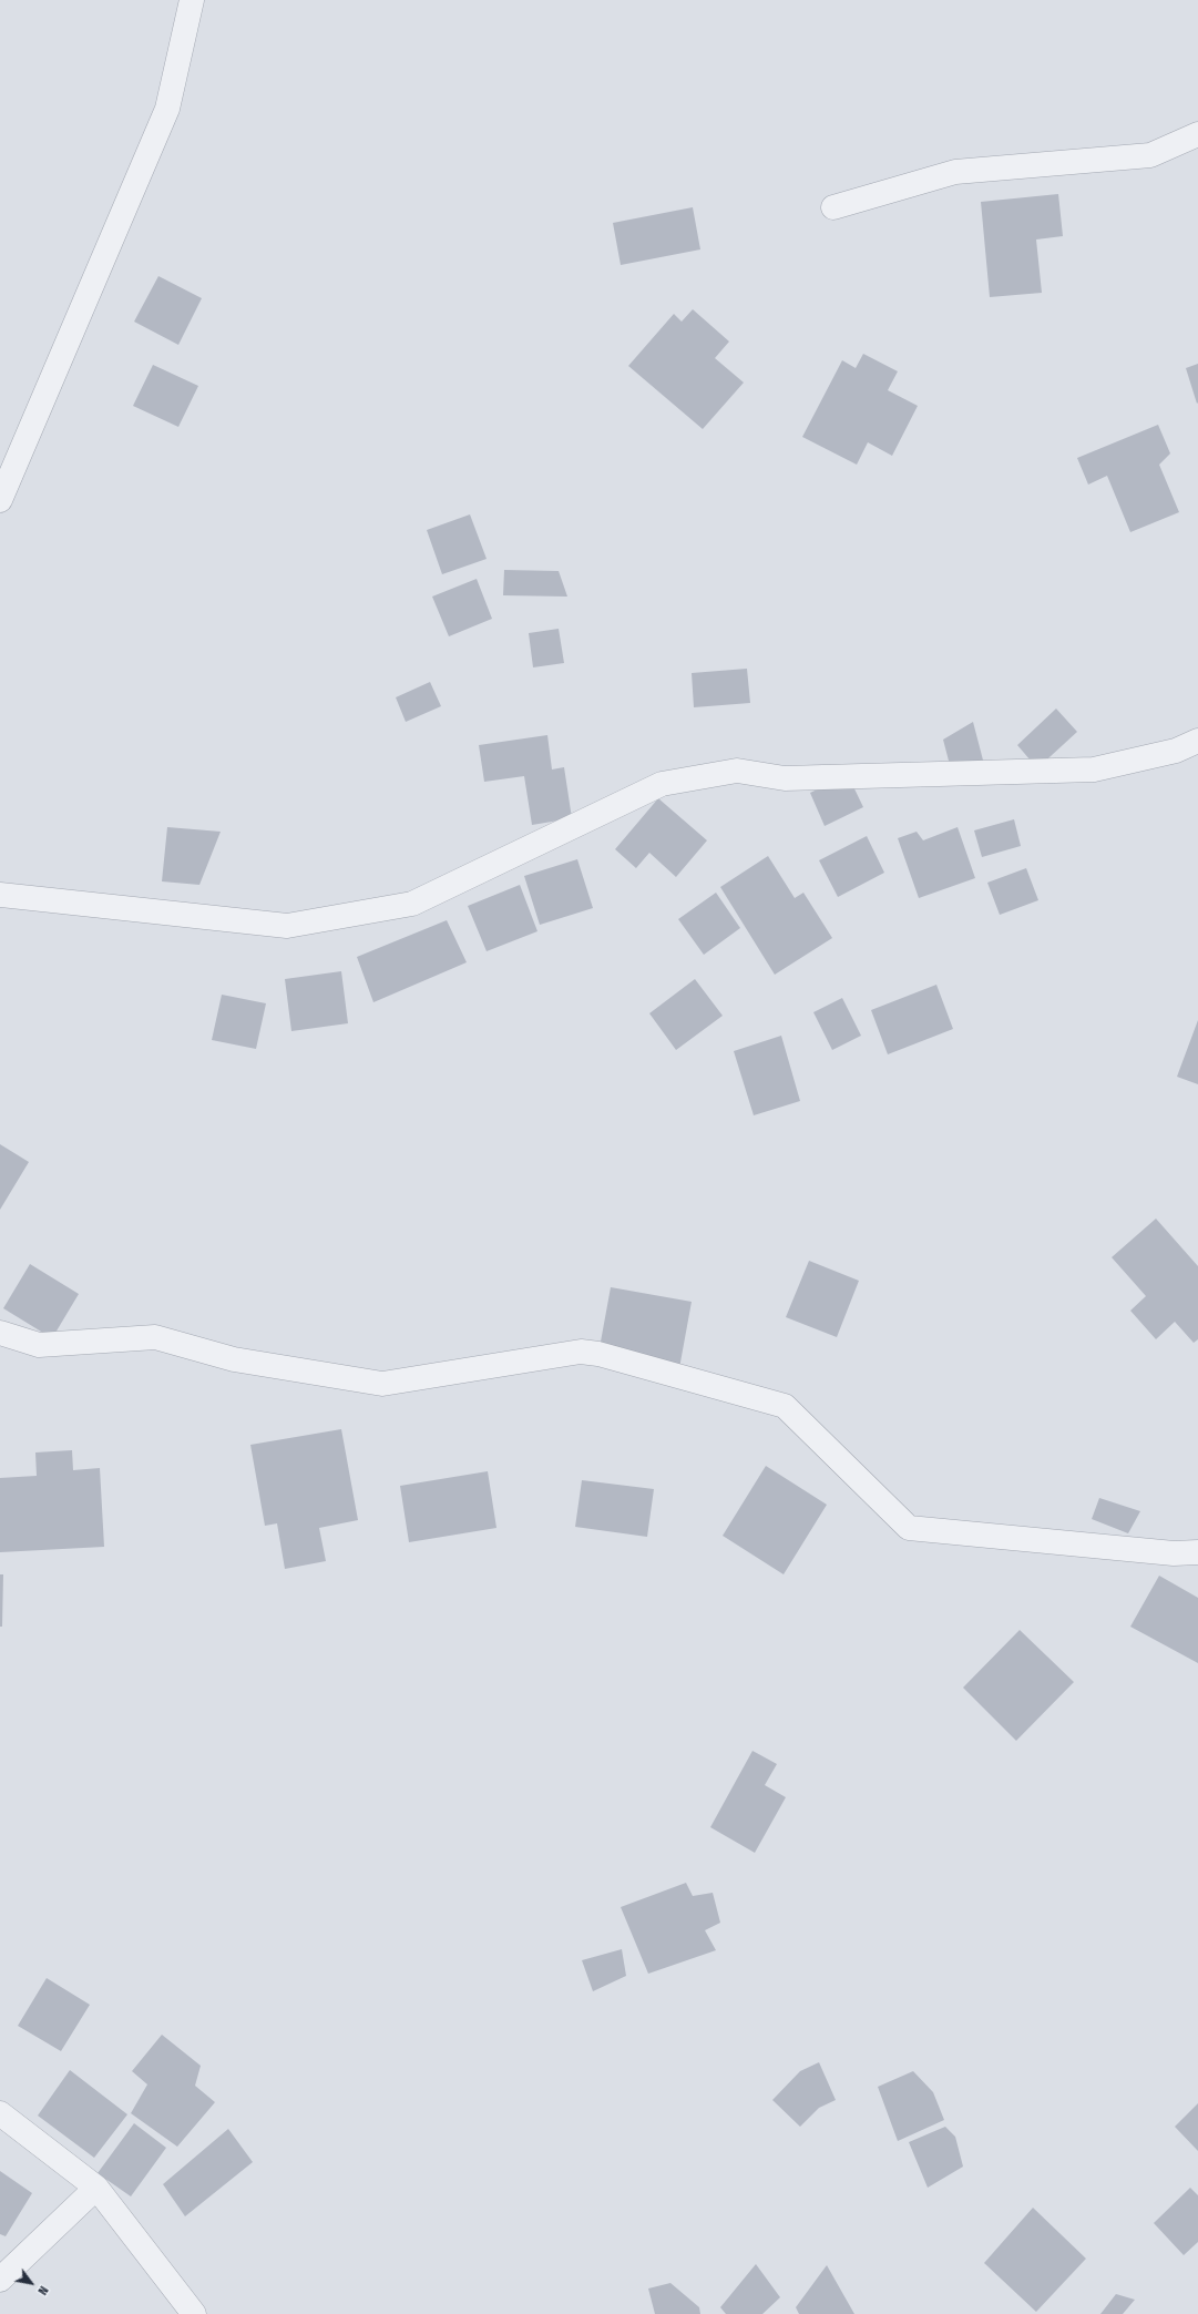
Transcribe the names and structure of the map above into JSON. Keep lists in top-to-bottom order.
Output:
{
  "north": "bottom right"
}
